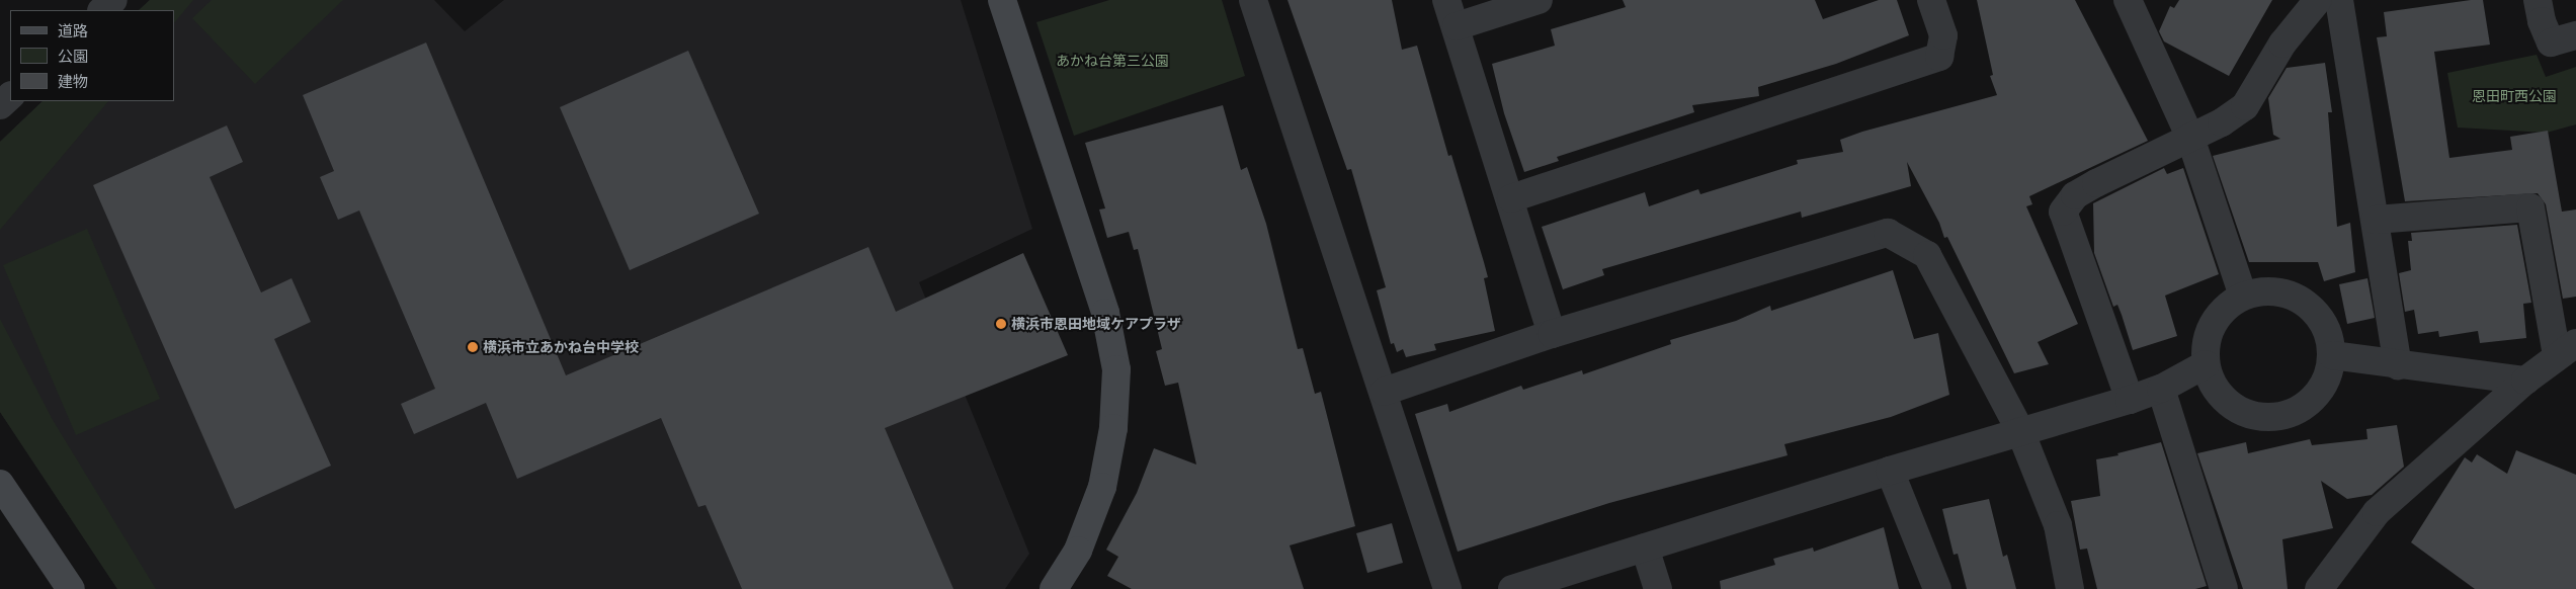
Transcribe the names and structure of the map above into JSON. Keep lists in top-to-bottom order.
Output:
{
  "parks": ["あかね台第三公園", "恩田町西公園"],
  "places": ["横浜市恩田地域ケアプラザ", "横浜市立あかね台中学校"],
  "legend": ["道路", "公園", "建物"]
}
